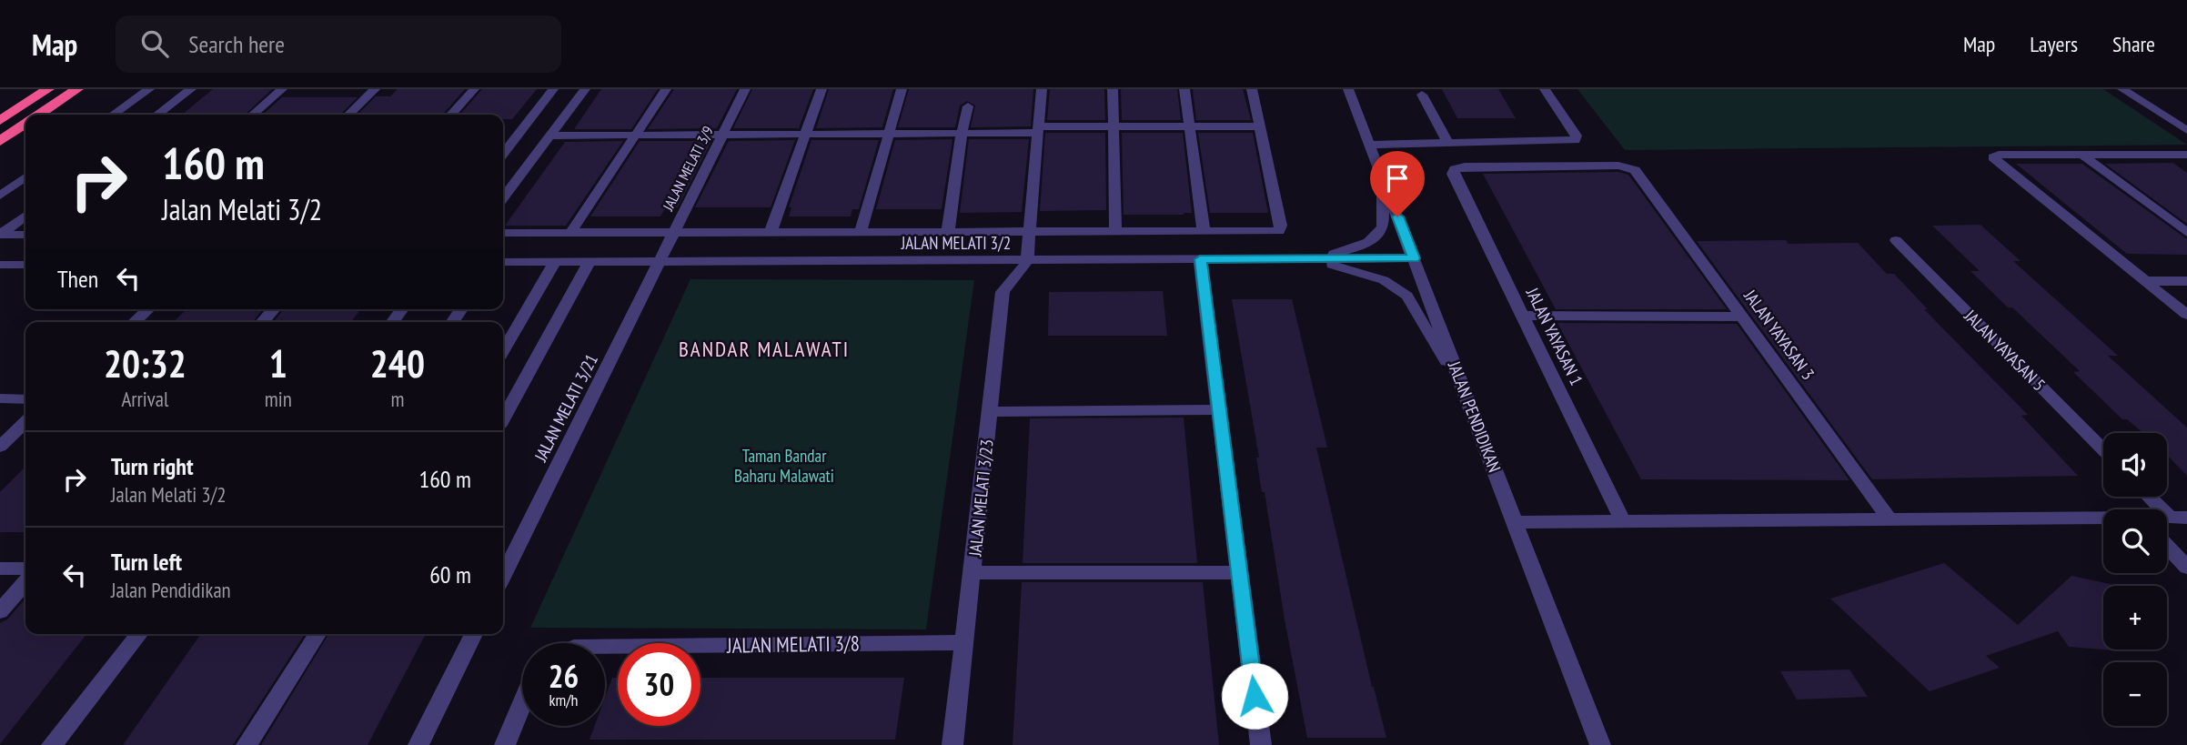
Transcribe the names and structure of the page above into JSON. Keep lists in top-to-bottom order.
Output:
{
  "streets": {
    "street": [
      "JALAN MELATI 3/9",
      "JALAN MELATI 3/2",
      "JALAN YAYASAN 3",
      "JALAN YAYASAN 1",
      "JALAN YAYASAN 5",
      "JALAN MELATI 3/21",
      "JALAN PENDIDIKAN",
      "JALAN MELATI 3/23",
      "JALAN MELATI 3/8"
    ]
  },
  "crossings": [
    ["JALAN MELATI 3/9", "JALAN MELATI 3/2"],
    ["JALAN MELATI 3/9", "JALAN MELATI 3/21"],
    ["JALAN MELATI 3/2", "JALAN MELATI 3/21"],
    ["JALAN MELATI 3/2", "JALAN PENDIDIKAN"],
    ["JALAN MELATI 3/2", "JALAN MELATI 3/23"],
    ["JALAN YAYASAN 3", "JALAN YAYASAN 1"],
    ["JALAN MELATI 3/23", "JALAN MELATI 3/8"]
  ],
  "districts": ["BANDAR MALAWATI"],
  "parks": ["Taman Bandar Baharu Malawati"],
  "page": {
    "header": "Map",
    "search": "Search here",
    "nav": ["Map", "Layers", "Share"],
    "turn": ["160 m", "Jalan Melati 3/2"],
    "then": "Then",
    "eta": [
      "20:32",
      "Arrival",
      "1",
      "min",
      "240",
      "m"
    ],
    "list": [
      {
        "name": "Turn right",
        "note": "Jalan Melati 3/2",
        "value": "160 m"
      },
      {
        "name": "Turn left",
        "note": "Jalan Pendidikan",
        "value": "60 m"
      }
    ],
    "map_buttons": ["+", "−"],
    "speed": "26 km/h",
    "limit": "30"
  }
}
